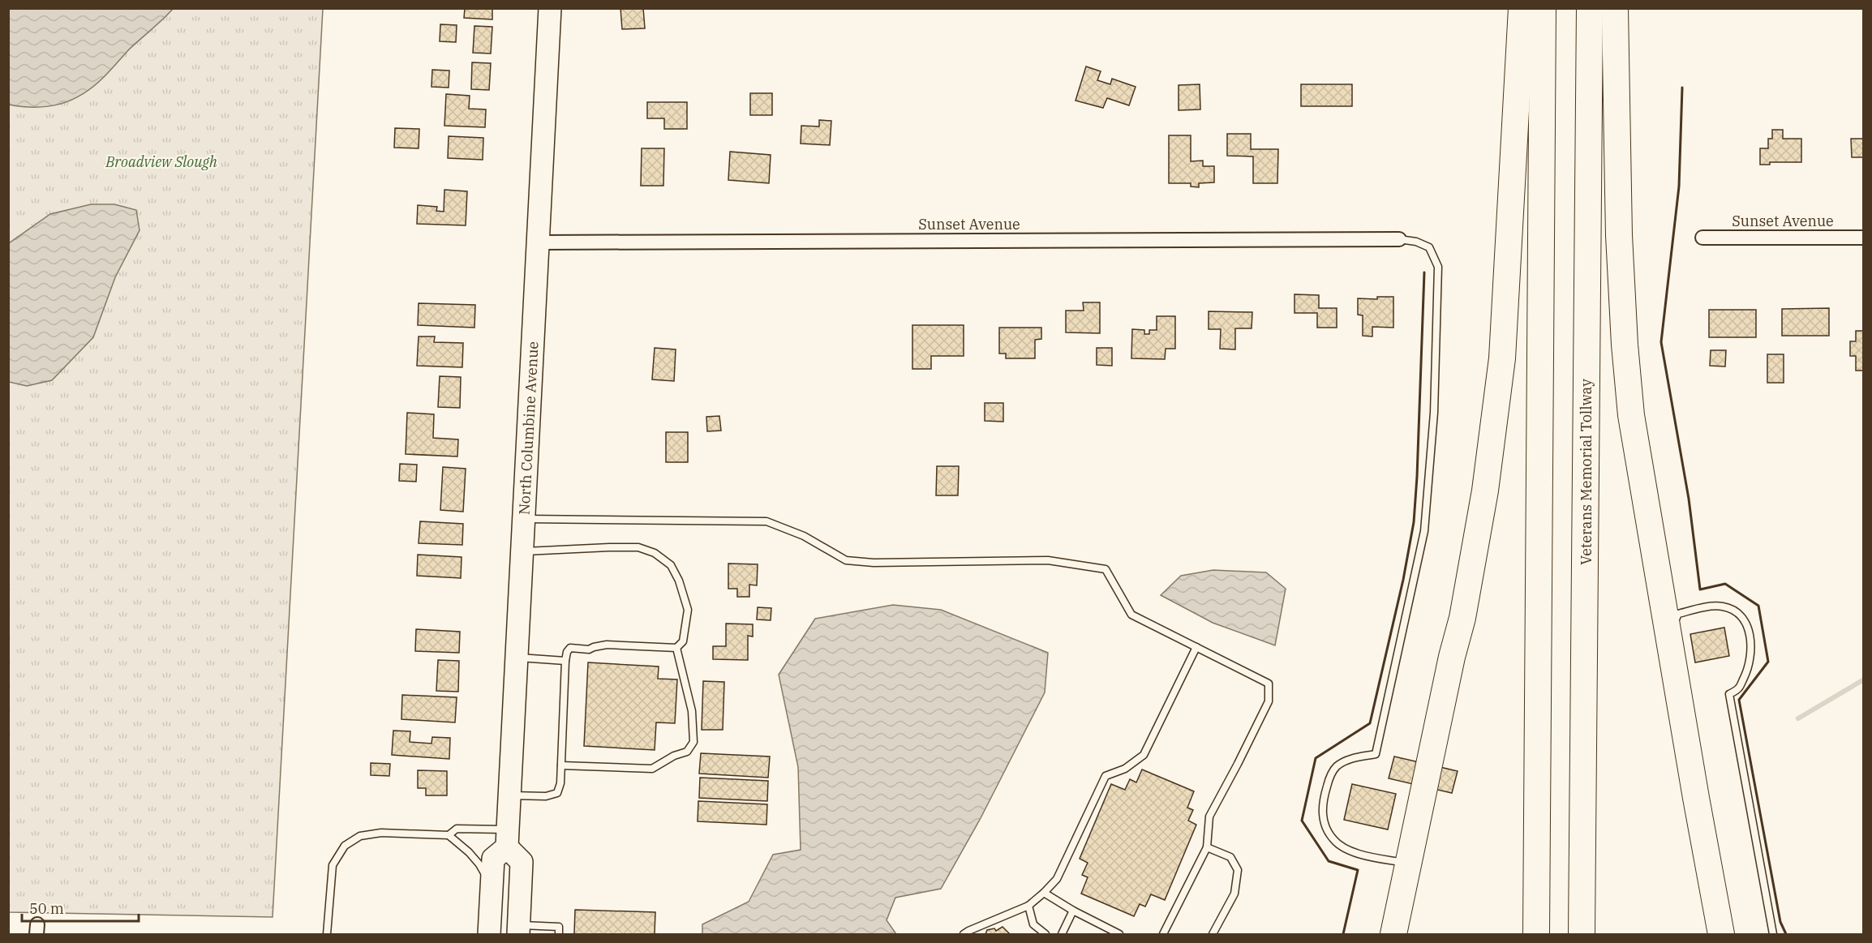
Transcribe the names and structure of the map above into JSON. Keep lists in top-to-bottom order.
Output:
{
  "streets": {
    "highway": ["Veterans Memorial Tollway"],
    "main road": ["North Columbine Avenue"],
    "street": ["Sunset Avenue"]
  },
  "crossings": [
    ["Sunset Avenue", "North Columbine Avenue"]
  ],
  "parks": ["Broadview Slough"],
  "scale_bar": "50 m"
}
